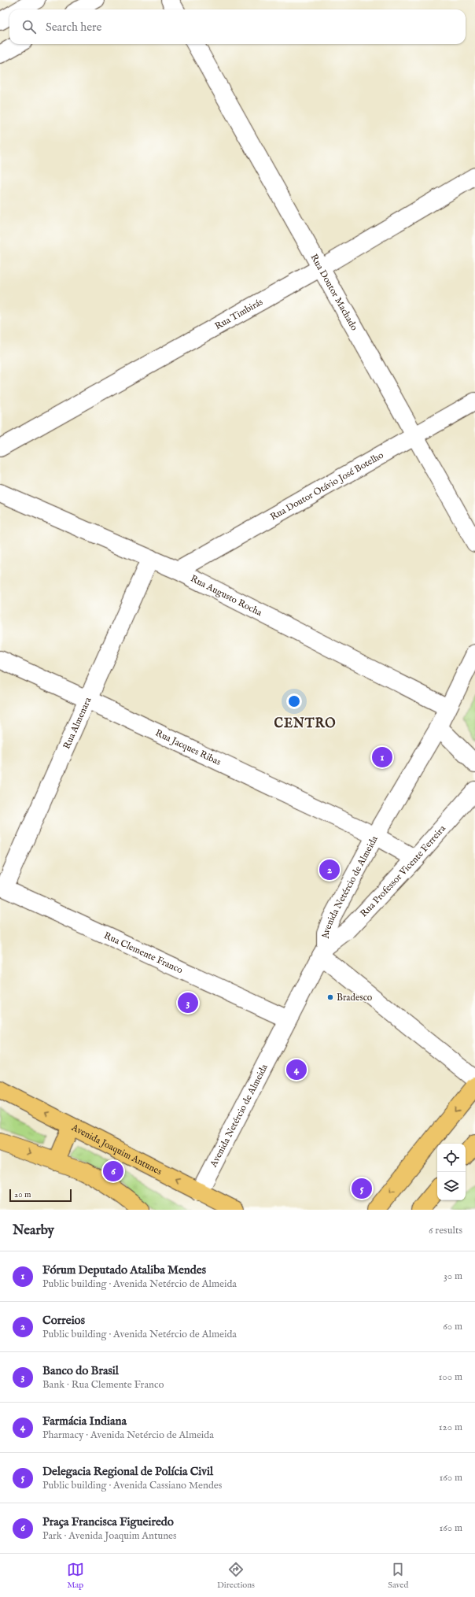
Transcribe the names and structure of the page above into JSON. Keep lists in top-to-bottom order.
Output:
{
  "streets": {
    "main road": ["Avenida Joaquim Antunes"],
    "street": [
      "Rua Doutor Machado",
      "Rua Timbirás",
      "Rua Doutor Otávio José Botelho",
      "Rua Augusto Rocha",
      "Rua Almenara",
      "Rua Jacques Ribas",
      "Rua Professor Vicente Ferreira",
      "Avenida Netércio de Almeida",
      "Rua Clemente Franco"
    ]
  },
  "crossings": [
    ["Rua Doutor Machado", "Rua Timbirás"],
    ["Rua Doutor Machado", "Rua Doutor Otávio José Botelho"],
    ["Rua Doutor Otávio José Botelho", "Rua Augusto Rocha"],
    ["Rua Augusto Rocha", "Rua Almenara"],
    ["Rua Augusto Rocha", "Avenida Netércio de Almeida"],
    ["Rua Almenara", "Rua Jacques Ribas"],
    ["Rua Almenara", "Rua Clemente Franco"],
    ["Rua Jacques Ribas", "Rua Professor Vicente Ferreira"],
    ["Rua Jacques Ribas", "Avenida Netércio de Almeida"],
    ["Rua Professor Vicente Ferreira", "Avenida Netércio de Almeida"],
    ["Avenida Netércio de Almeida", "Rua Clemente Franco"],
    ["Avenida Netércio de Almeida", "Avenida Joaquim Antunes"]
  ],
  "districts": ["CENTRO"],
  "places": ["Bradesco"],
  "scale_bar": "20 m",
  "page": {
    "search": "Search here",
    "pins": [
      "1",
      "2",
      "3",
      "4",
      "6",
      "5"
    ],
    "scale": "20 m",
    "heading": ["Nearby", "6 results"],
    "list": [
      {
        "mark": "1",
        "name": "Fórum Deputado Ataliba Mendes",
        "note": "Public building · Avenida Netércio de Almeida",
        "value": "30 m"
      },
      {
        "mark": "2",
        "name": "Correios",
        "note": "Public building · Avenida Netércio de Almeida",
        "value": "60 m"
      },
      {
        "mark": "3",
        "name": "Banco do Brasil",
        "note": "Bank · Rua Clemente Franco",
        "value": "100 m"
      },
      {
        "mark": "4",
        "name": "Farmácia Indiana",
        "note": "Pharmacy · Avenida Netércio de Almeida",
        "value": "120 m"
      },
      {
        "mark": "5",
        "name": "Delegacia Regional de Polícia Civil",
        "note": "Public building · Avenida Cassiano Mendes",
        "value": "160 m"
      },
      {
        "mark": "6",
        "name": "Praça Francisca Figueiredo",
        "note": "Park · Avenida Joaquim Antunes",
        "value": "160 m"
      }
    ],
    "nav": ["Map", "Directions", "Saved"]
  }
}
